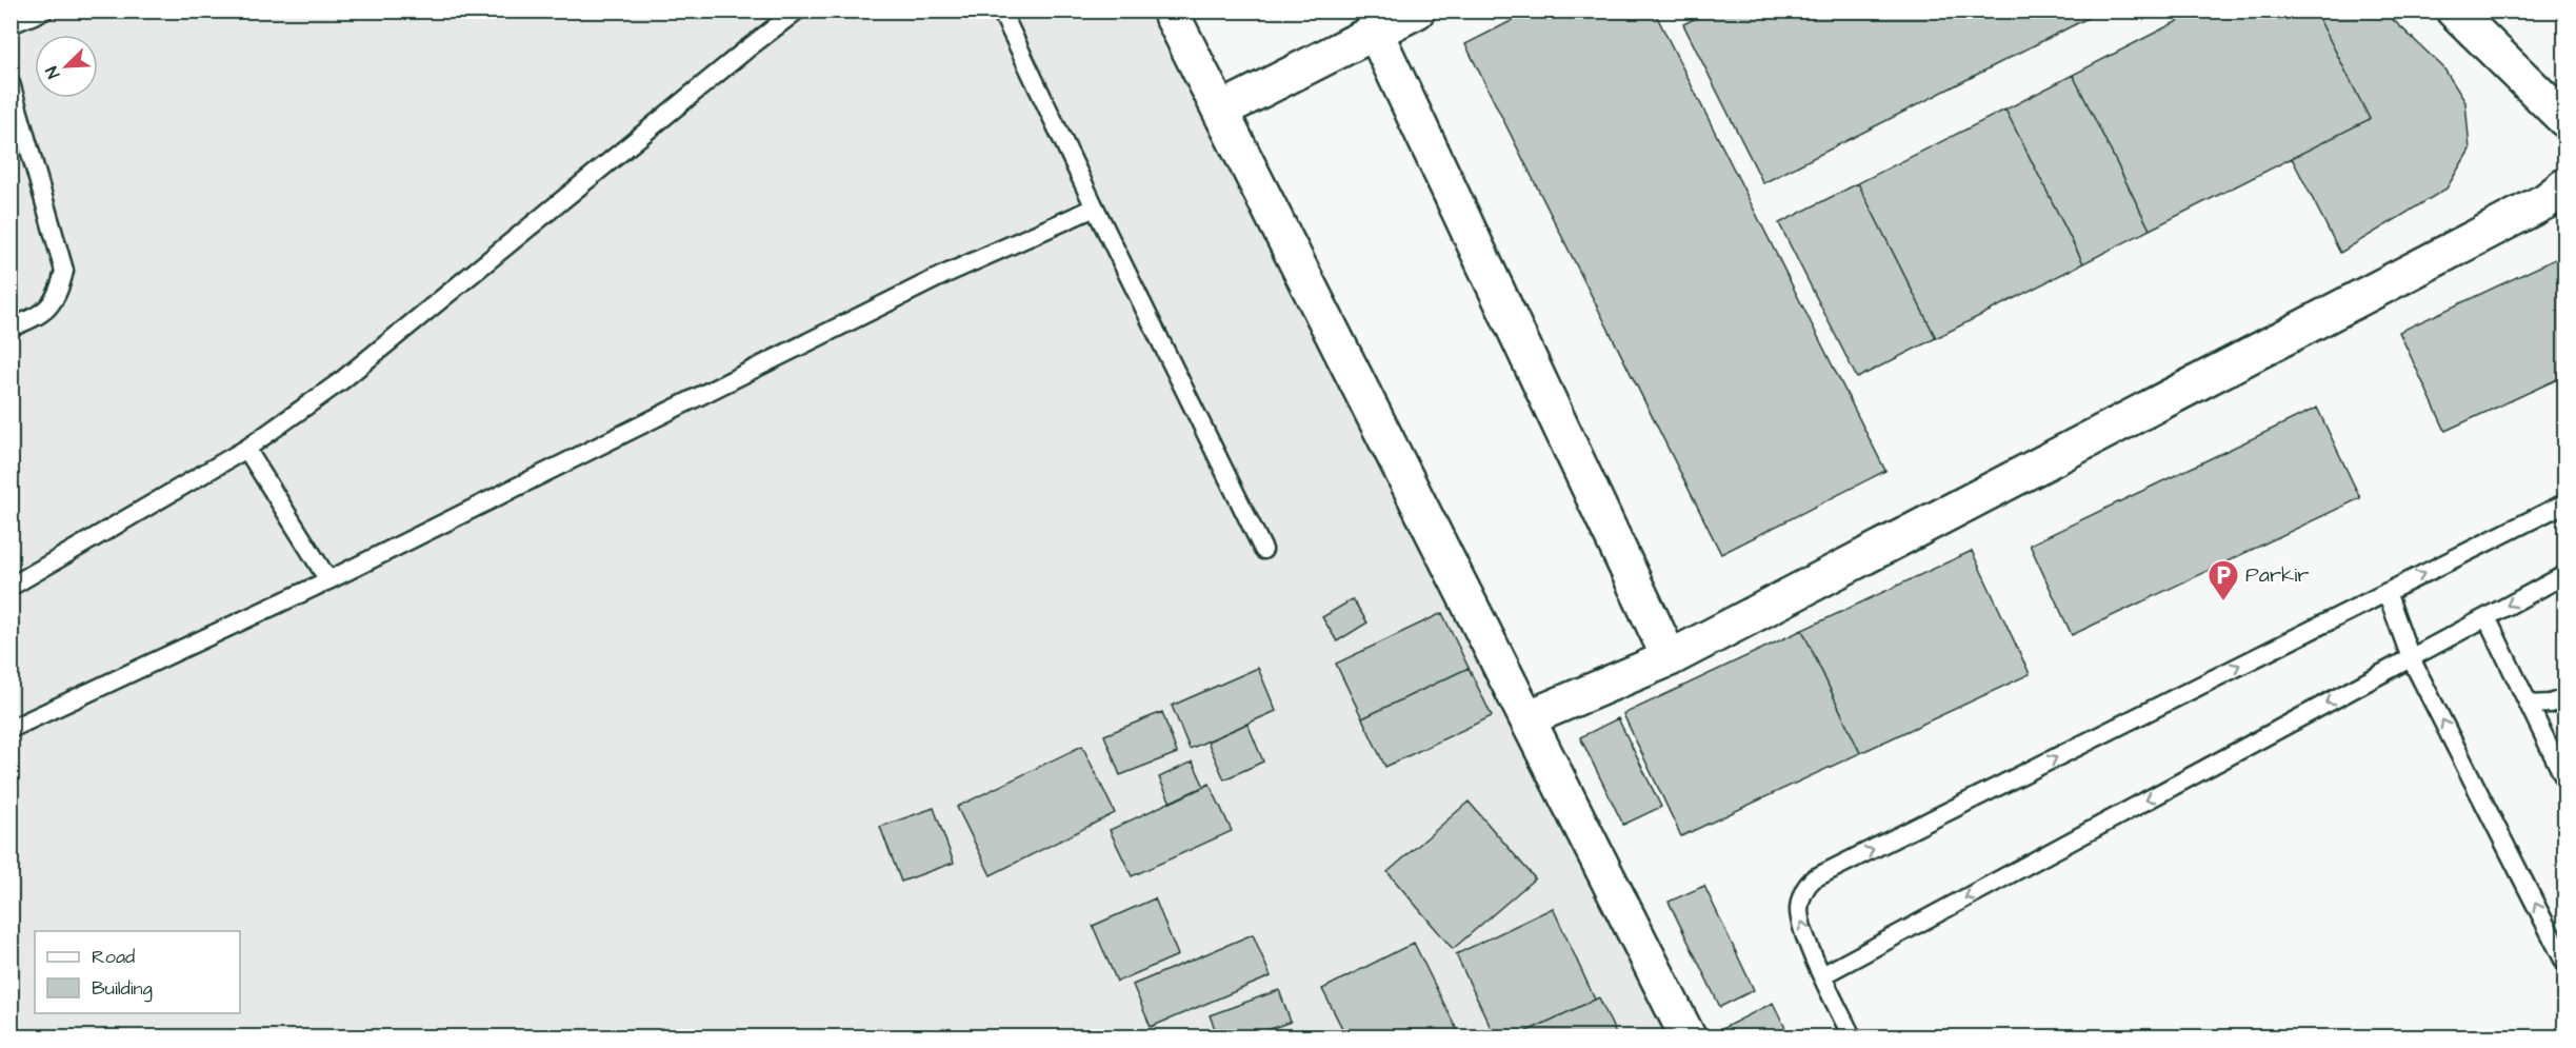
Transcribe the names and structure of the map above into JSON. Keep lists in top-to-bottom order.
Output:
{
  "places": {
    "parking": ["Parkir"]
  },
  "legend": ["Road", "Building"],
  "north": "bottom left"
}
